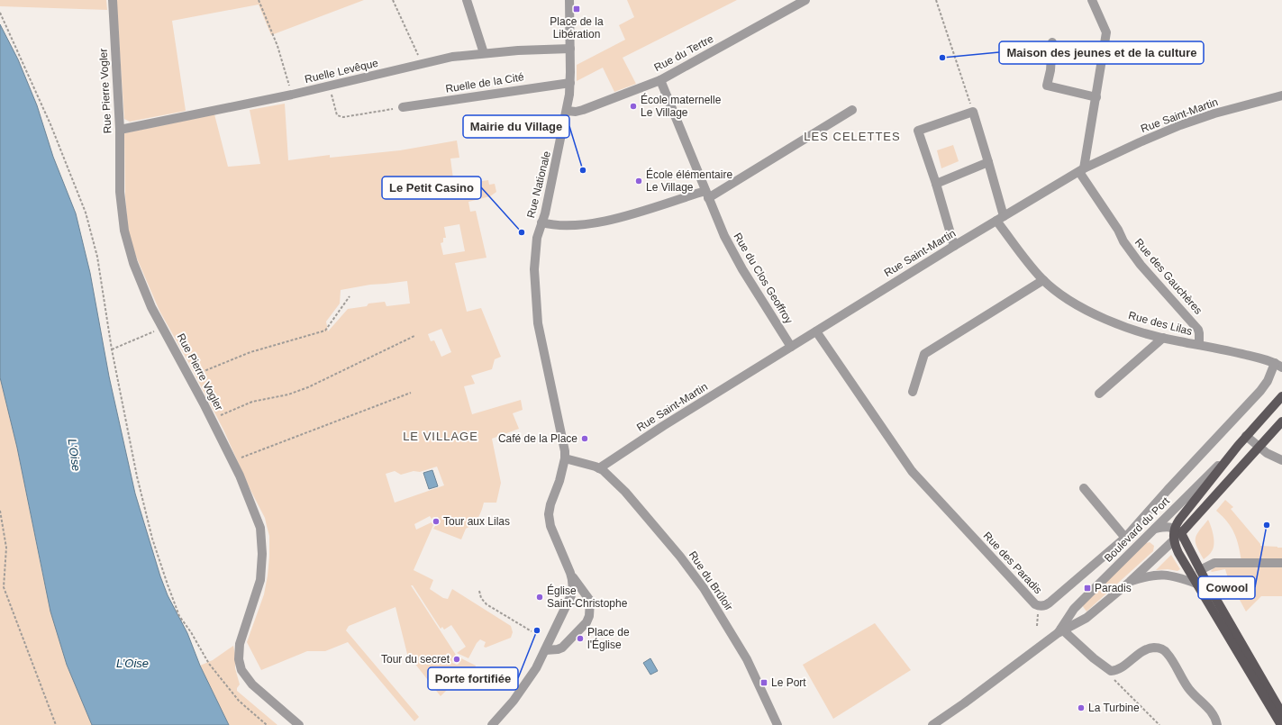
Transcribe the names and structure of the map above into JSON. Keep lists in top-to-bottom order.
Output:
{
  "streets": {
    "main road": ["Boulevard du Port"],
    "street": [
      "Rue du Tertre",
      "Ruelle Levêque",
      "Ruelle de la Cité",
      "Rue Pierre Vogler",
      "Rue Saint-Martin",
      "Rue Nationale",
      "Rue des Gauchères",
      "Rue du Clos Geoffroy",
      "Rue des Lilas",
      "Rue des Paradis",
      "Rue du Brûloir"
    ]
  },
  "crossings": [
    ["Rue du Tertre", "Rue Nationale"],
    ["Rue du Tertre", "Rue du Clos Geoffroy"],
    ["Ruelle Levêque", "Rue Pierre Vogler"],
    ["Ruelle Levêque", "Rue Nationale"],
    ["Ruelle de la Cité", "Rue Nationale"],
    ["Rue Saint-Martin", "Rue des Gauchères"],
    ["Rue Saint-Martin", "Rue du Clos Geoffroy"],
    ["Rue Saint-Martin", "Rue des Lilas"],
    ["Rue Saint-Martin", "Rue des Paradis"],
    ["Rue Saint-Martin", "Rue du Brûloir"],
    ["Rue des Gauchères", "Rue des Lilas"],
    ["Rue des Lilas", "Rue des Paradis"]
  ],
  "districts": ["LES CELETTES", "LE VILLAGE"],
  "water": ["L'Oise", "L’Oise"],
  "places": {
    "transit": ["Place de la Libération", "Paradis", "Le Port"],
    "other": [
      "Maison des jeunes et de la culture",
      "École maternelle Le Village",
      "Mairie du Village",
      "École élémentaire Le Village",
      "Le Petit Casino",
      "Café de la Place",
      "Tour aux Lilas",
      "Cowool",
      "Église Saint-Christophe",
      "Porte fortifiée",
      "Place de l'Église",
      "Tour du secret",
      "La Turbine"
    ]
  }
}
